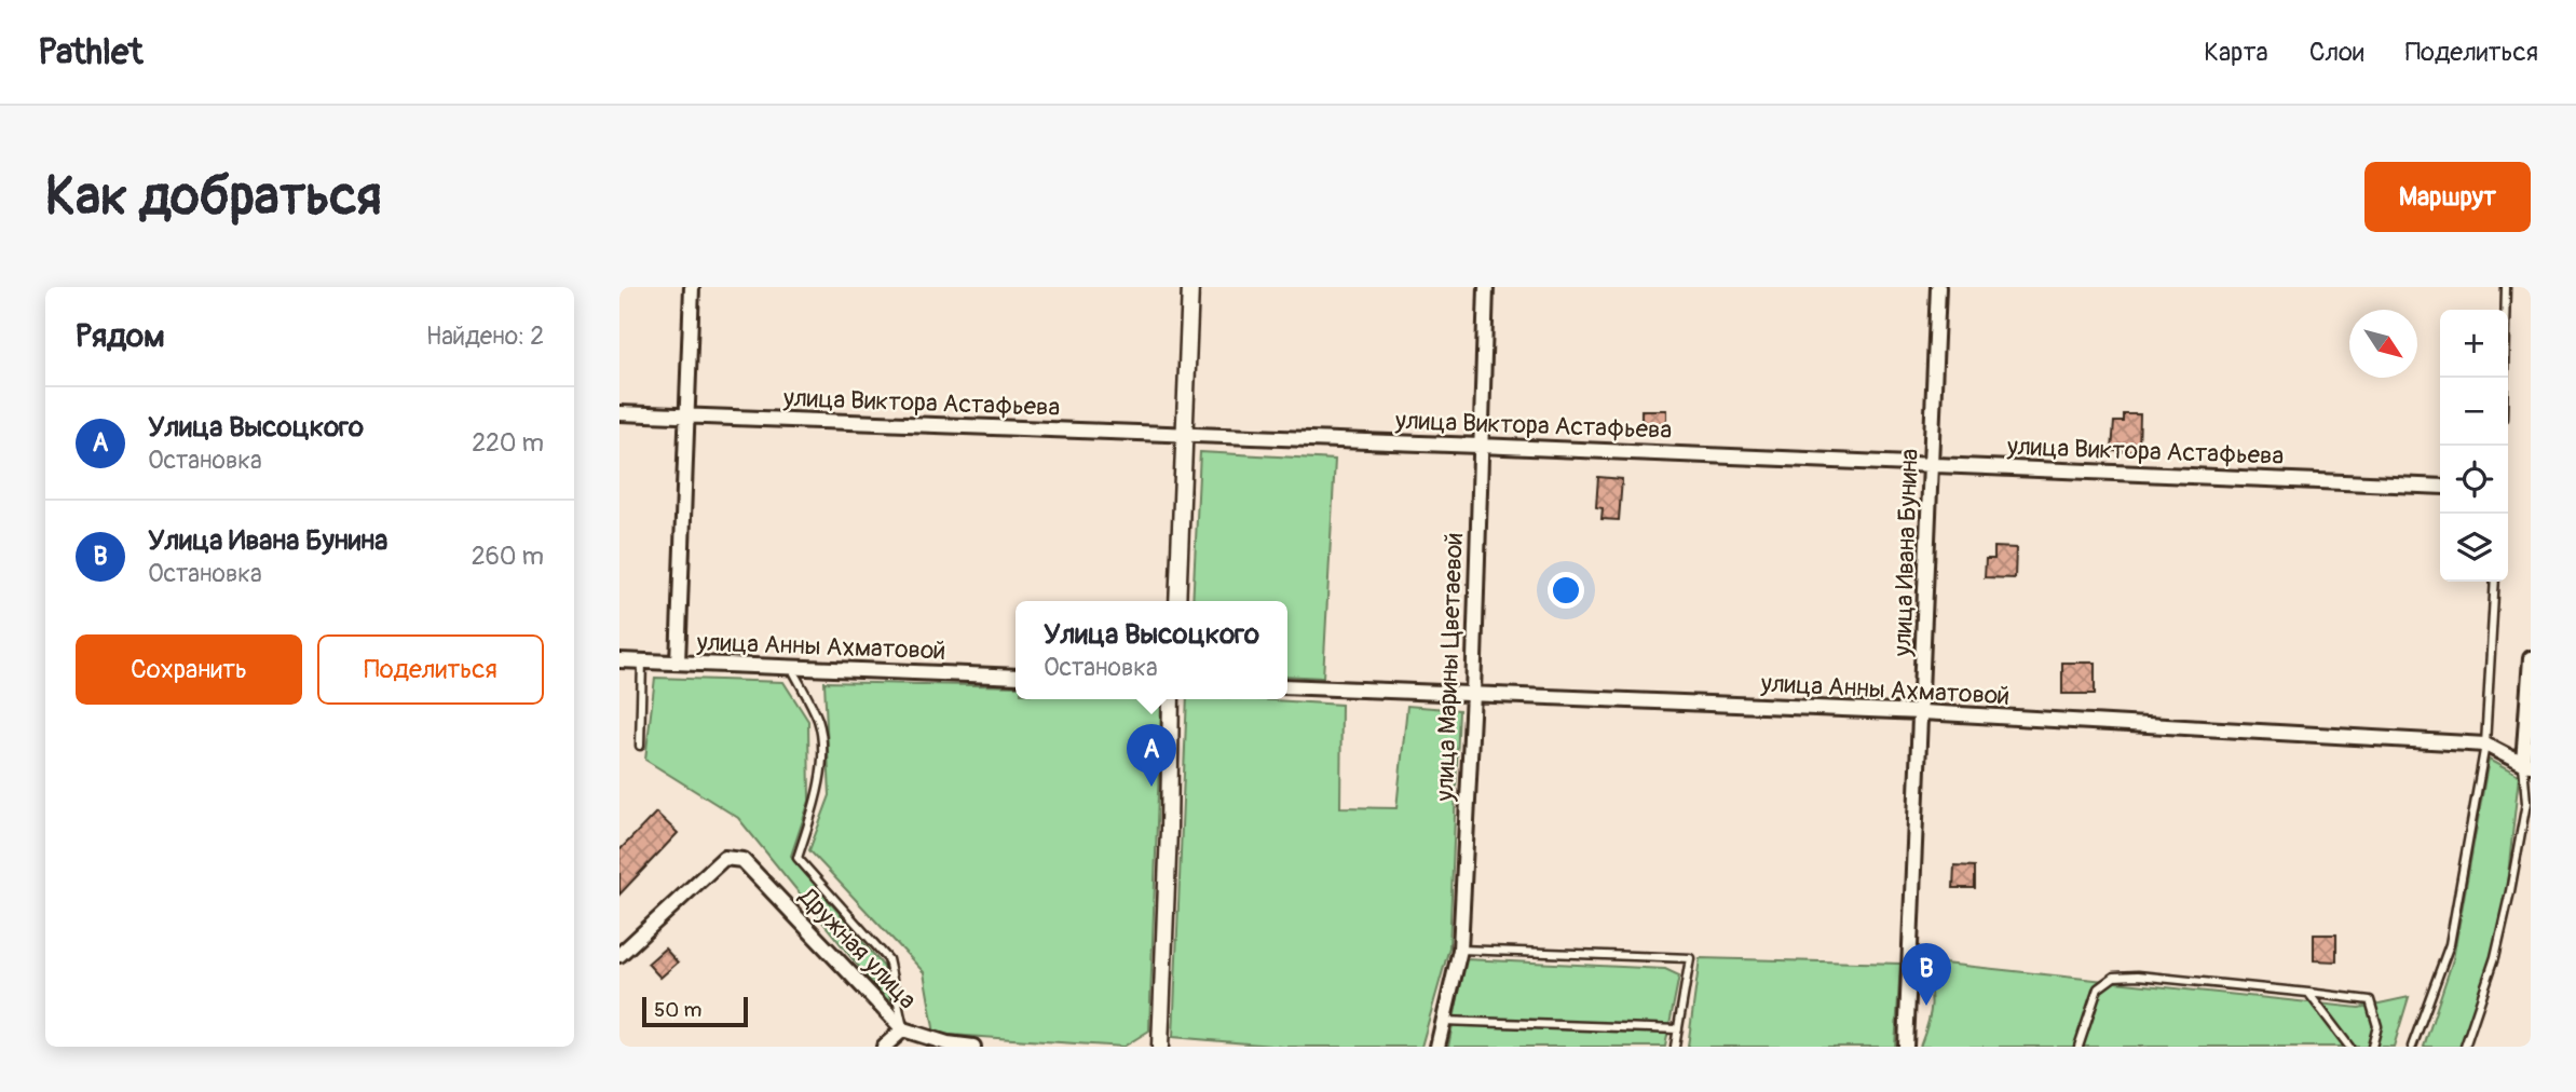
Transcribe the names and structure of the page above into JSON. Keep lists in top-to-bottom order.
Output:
{
  "streets": {
    "street": [
      "улица Виктора Астафьева",
      "улица Ивана Бунина",
      "улица Анны Ахматовой",
      "улица Марины Цветаевой",
      "Дружная улица"
    ]
  },
  "crossings": [
    ["улица Виктора Астафьева", "улица Ивана Бунина"],
    ["улица Виктора Астафьева", "улица Марины Цветаевой"],
    ["улица Ивана Бунина", "улица Анны Ахматовой"],
    ["улица Анны Ахматовой", "улица Марины Цветаевой"]
  ],
  "scale_bar": "50 m",
  "north": "bottom right",
  "page": {
    "header": "Pathlet",
    "nav": ["Карта", "Слои", "Поделиться"],
    "buttons": [
      "Маршрут",
      ["Сохранить", "Поделиться"]
    ],
    "title": "Как добраться",
    "heading": ["Рядом", "Найдено: 2"],
    "map_buttons": ["+", "−"],
    "list": [
      {
        "mark": "A",
        "name": "Улица Высоцкого",
        "note": "Остановка",
        "value": "220 m"
      },
      {
        "mark": "B",
        "name": "Улица Ивана Бунина",
        "note": "Остановка",
        "value": "260 m"
      }
    ],
    "popup": ["Улица Высоцкого", "Остановка"],
    "pins": ["A", "B"],
    "scale": "50 m"
  }
}
